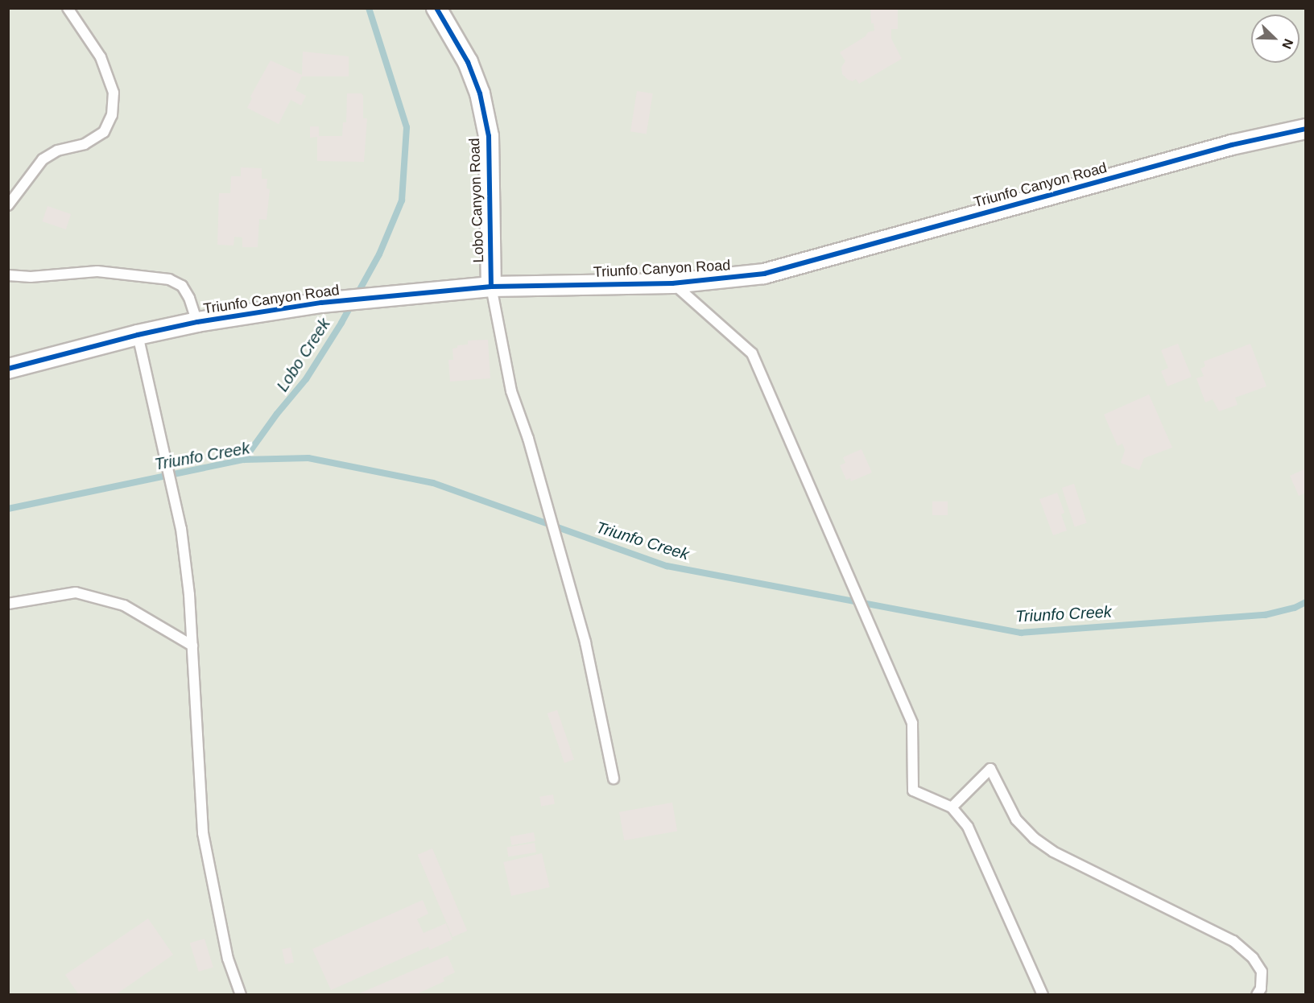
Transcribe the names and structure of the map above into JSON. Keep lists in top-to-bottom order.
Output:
{
  "streets": {
    "street": ["Triunfo Canyon Road", "Lobo Canyon Road"]
  },
  "crossings": [
    ["Triunfo Canyon Road", "Lobo Canyon Road"]
  ],
  "water": ["Lobo Creek", "Triunfo Creek"],
  "north": "bottom right"
}
